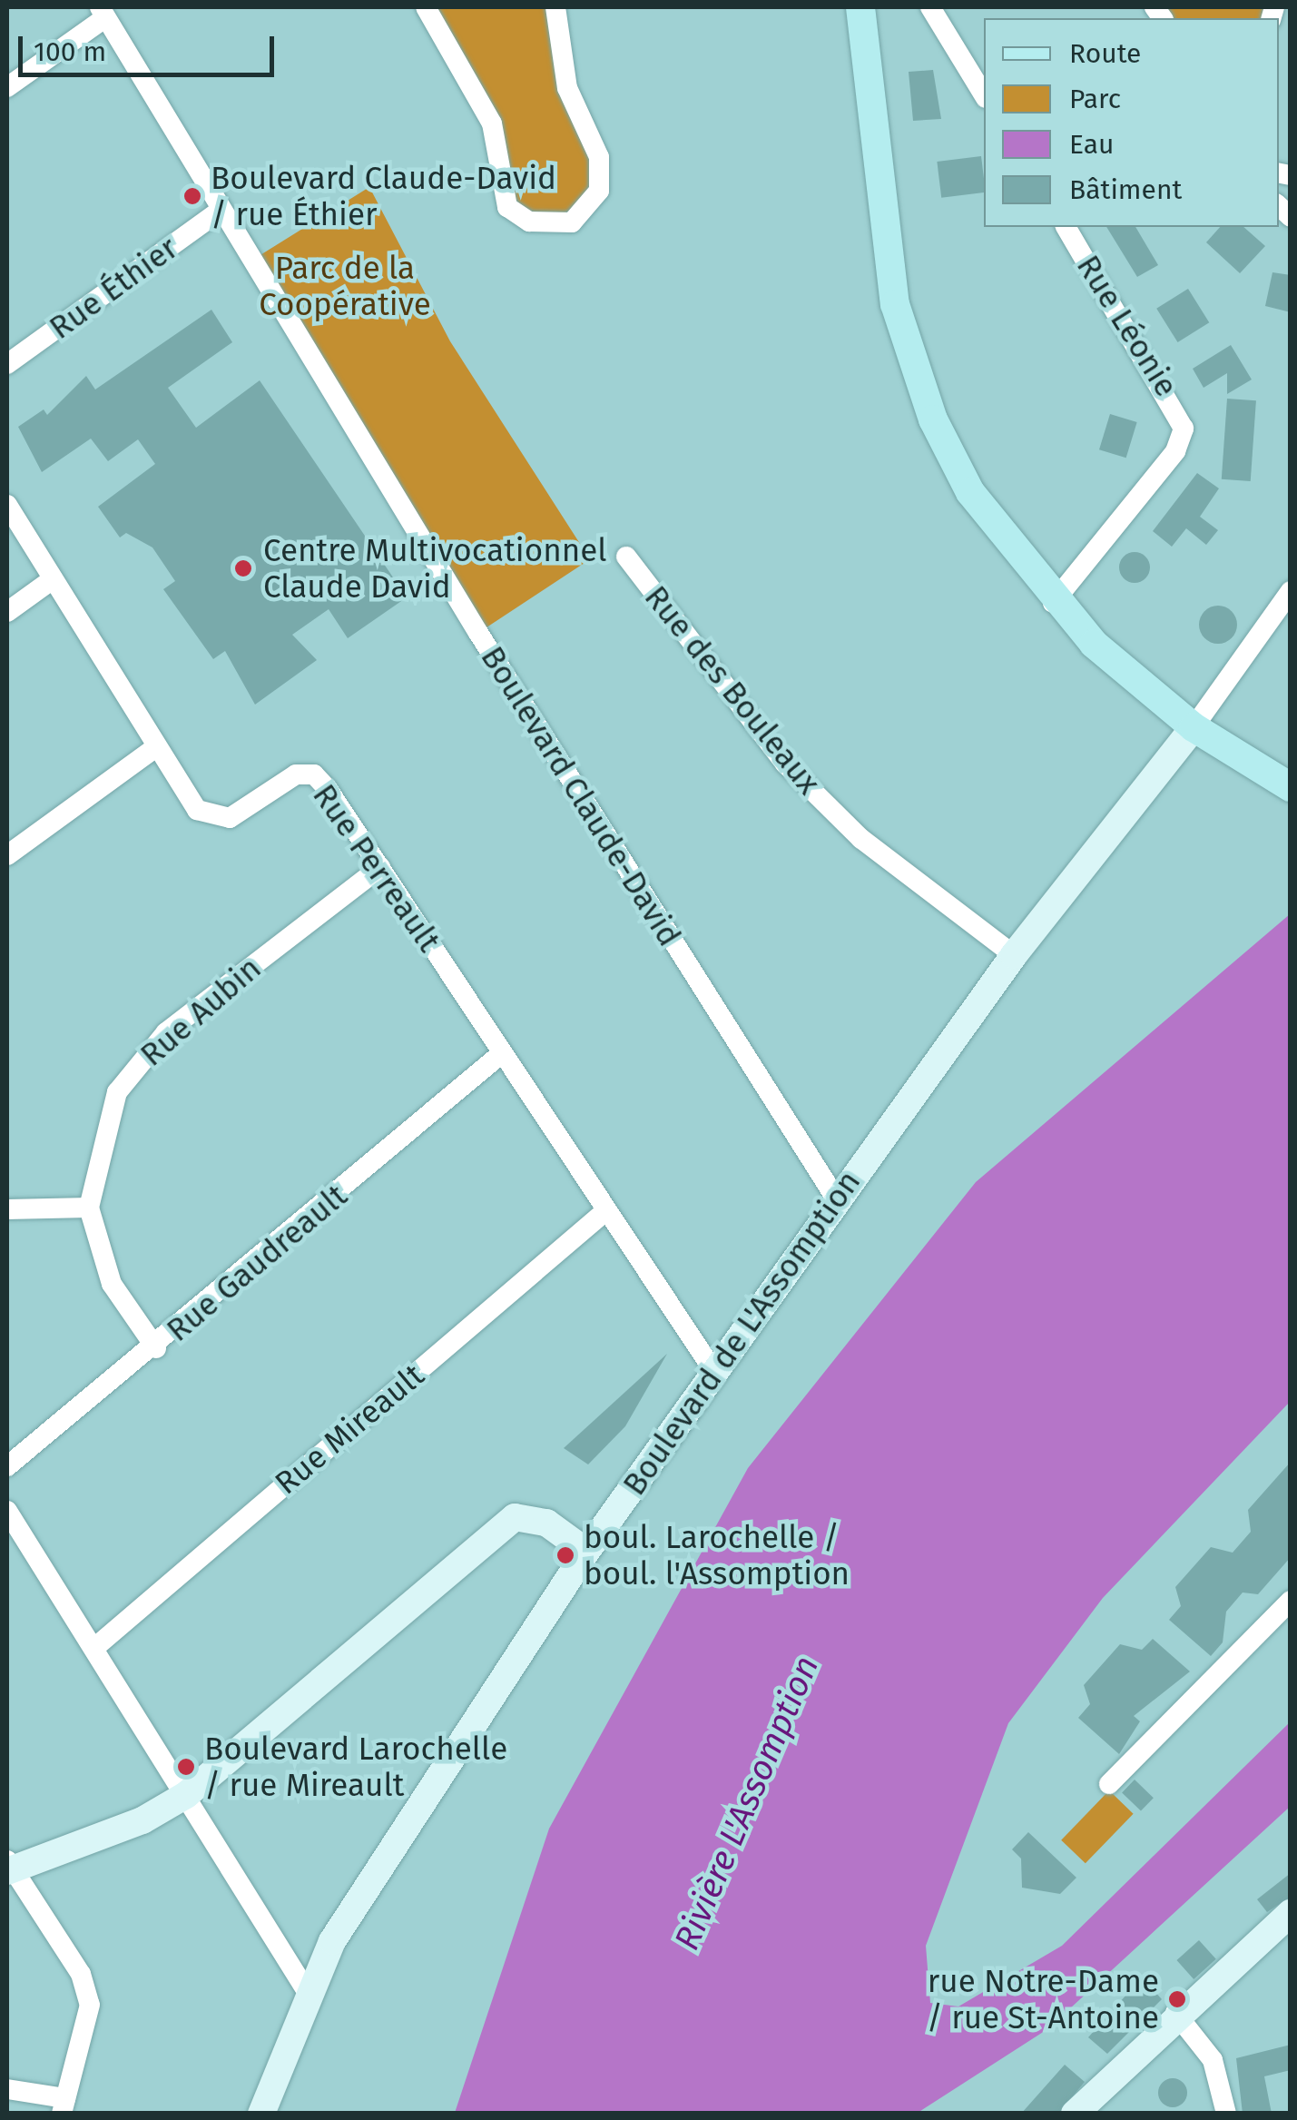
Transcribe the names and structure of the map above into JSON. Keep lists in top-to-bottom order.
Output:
{
  "streets": {
    "street": [
      "Rue Éthier",
      "Rue Léonie",
      "Rue des Bouleaux",
      "Boulevard Claude-David",
      "Rue Perreault",
      "Rue Aubin",
      "Rue Gaudreault",
      "Boulevard de L'Assomption",
      "Rue Mireault"
    ]
  },
  "crossings": [
    ["Rue Éthier", "Boulevard Claude-David"],
    ["Rue des Bouleaux", "Boulevard de L'Assomption"],
    ["Boulevard Claude-David", "Boulevard de L'Assomption"],
    ["Rue Perreault", "Rue Aubin"],
    ["Rue Perreault", "Rue Gaudreault"],
    ["Rue Perreault", "Boulevard de L'Assomption"],
    ["Rue Perreault", "Rue Mireault"],
    ["Rue Aubin", "Rue Gaudreault"]
  ],
  "water": ["Rivière L'Assomption"],
  "parks": ["Parc de la Coopérative"],
  "places": [
    "Boulevard Claude-David / rue Éthier",
    "Centre Multivocationnel Claude David",
    "boul. Larochelle / boul. l'Assomption",
    "Boulevard Larochelle / rue Mireault",
    "rue Notre-Dame / rue St-Antoine"
  ],
  "legend": [
    "Route",
    "Parc",
    "Eau",
    "Bâtiment"
  ],
  "scale_bar": "100 m"
}
